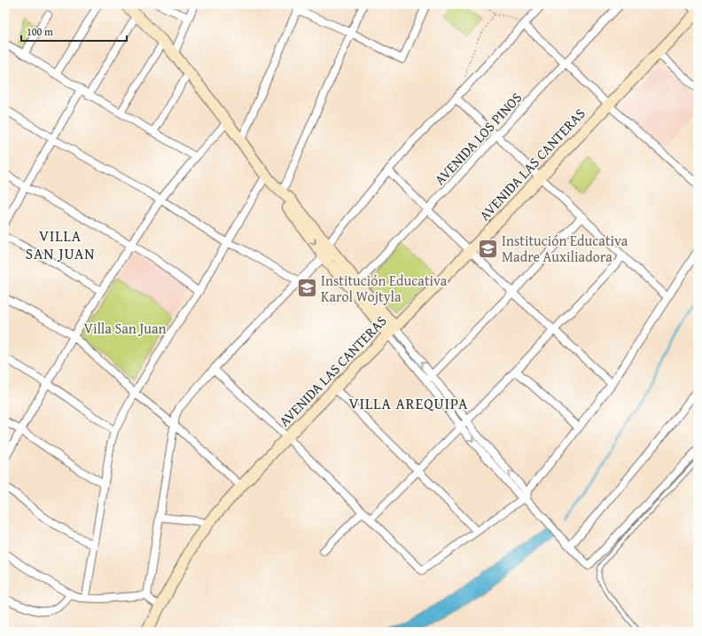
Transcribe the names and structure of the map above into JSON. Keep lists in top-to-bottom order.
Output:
{
  "streets": {
    "street": ["AVENIDA LOS PINOS", "AVENIDA LAS CANTERAS"]
  },
  "districts": ["VILLA SAN JUAN", "VILLA AREQUIPA"],
  "parks": ["Villa San Juan"],
  "places": {
    "school or university": ["Institución Educativa Madre Auxiliadora", "Institución Educativa Karol Wojtyla"]
  },
  "scale_bar": "100 m"
}
